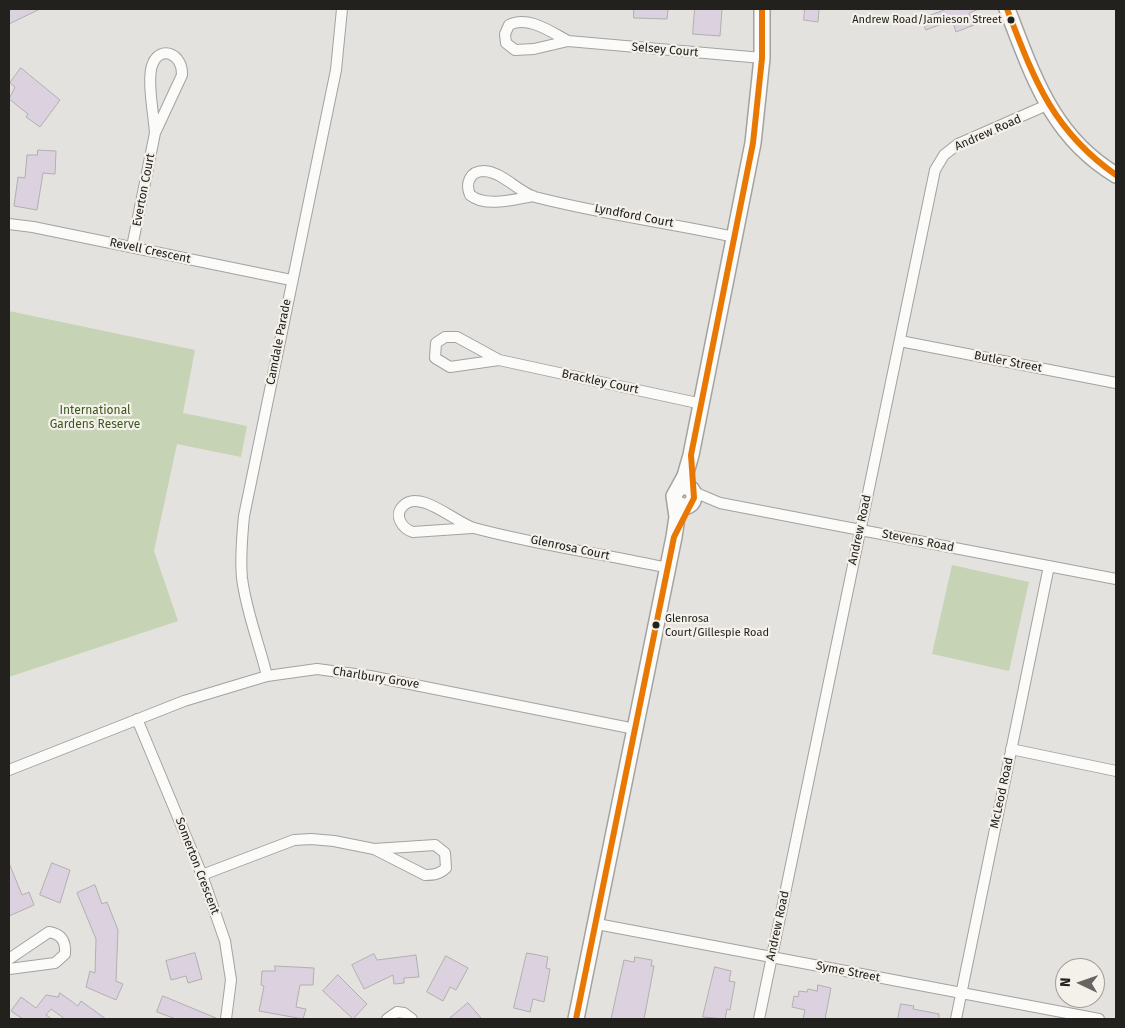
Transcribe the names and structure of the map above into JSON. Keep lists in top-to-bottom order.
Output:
{
  "streets": {
    "street": [
      "Selsey Court",
      "Andrew Road",
      "Everton Court",
      "Lyndford Court",
      "Revell Crescent",
      "Camdale Parade",
      "Butler Street",
      "Brackley Court",
      "Stevens Road",
      "Glenrosa Court",
      "Charlbury Grove",
      "McLeod Road",
      "Somerton Crescent",
      "Syme Street"
    ]
  },
  "crossings": [
    ["Andrew Road", "Butler Street"],
    ["Andrew Road", "Stevens Road"],
    ["Andrew Road", "Syme Street"],
    ["Everton Court", "Revell Crescent"],
    ["Revell Crescent", "Camdale Parade"],
    ["Camdale Parade", "Charlbury Grove"],
    ["Stevens Road", "McLeod Road"],
    ["Charlbury Grove", "Somerton Crescent"],
    ["McLeod Road", "Syme Street"]
  ],
  "parks": ["International Gardens Reserve"],
  "places": ["Andrew Road/Jamieson Street", "Glenrosa Court/Gillespie Road"],
  "north": "left"
}
